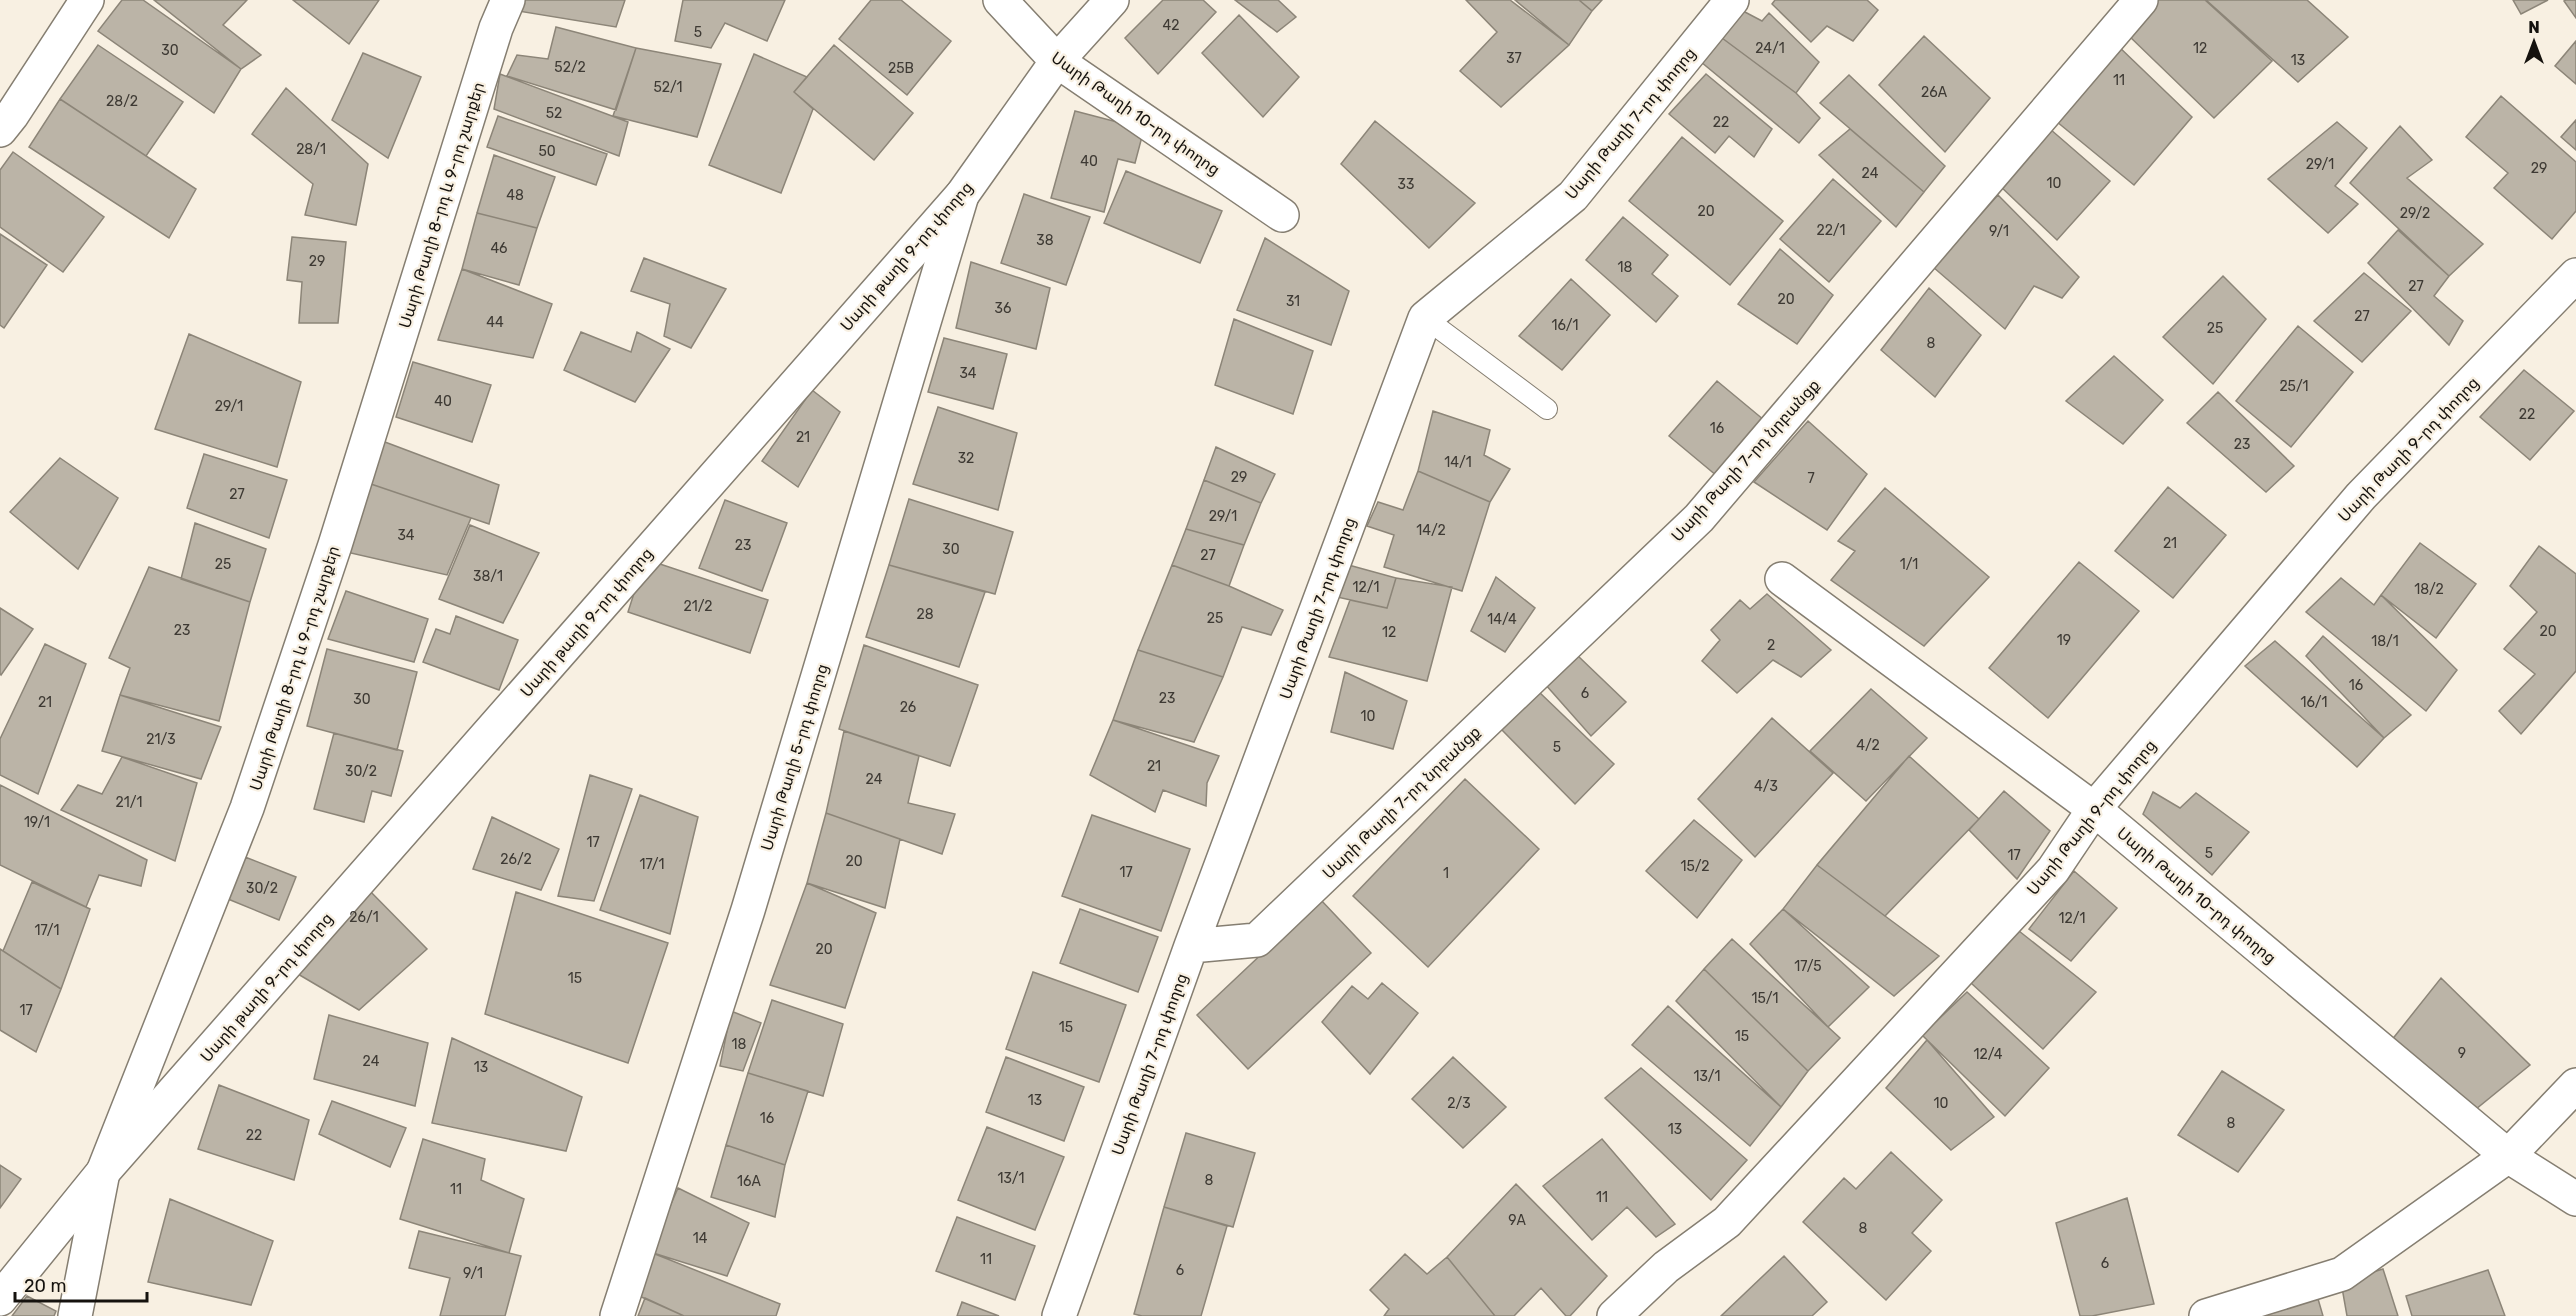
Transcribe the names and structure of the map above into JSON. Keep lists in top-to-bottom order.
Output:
{
  "streets": {
    "street": [
      "Սարի Թաղի 10-րդ փողոց",
      "Սարի Թաղի 7-րդ փողոց",
      "Սարի Թաղի 8-րդ և 9-րդ շարքեր",
      "Սարի թաղի 9-րդ փողոց",
      "Սարի Թաղի 9-րդ փողոց",
      "Սարի Թաղի 7-րդ նրբանցք",
      "Սարի Թաղի 5-րդ փողոց"
    ]
  },
  "crossings": [
    ["Սարի Թաղի 10-րդ փողոց", "Սարի թաղի 9-րդ փողոց"],
    ["Սարի Թաղի 10-րդ փողոց", "Սարի Թաղի 9-րդ փողոց"],
    ["Սարի Թաղի 7-րդ փողոց", "Սարի Թաղի 7-րդ նրբանցք"],
    ["Սարի Թաղի 8-րդ և 9-րդ շարքեր", "Սարի թաղի 9-րդ փողոց"],
    ["Սարի թաղի 9-րդ փողոց", "Սարի Թաղի 5-րդ փողոց"]
  ],
  "house_numbers": [
    "42",
    "5",
    "24/1",
    "12",
    "30",
    "37",
    "13",
    "52/2",
    "25B",
    "11",
    "52/1",
    "26A",
    "28/2",
    "52",
    "22",
    "28/1",
    "50",
    "40",
    "29/1",
    "29",
    "24",
    "10",
    "33",
    "48",
    "20",
    "29/2",
    "22/1",
    "9/1",
    "38",
    "46",
    "29",
    "18",
    "27",
    "20",
    "31",
    "36",
    "27",
    "44",
    "16/1",
    "25",
    "8",
    "34",
    "25/1",
    "40",
    "29/1",
    "22",
    "16",
    "21",
    "23",
    "32",
    "14/1",
    "29",
    "7",
    "27",
    "29/1",
    "14/2",
    "34",
    "21",
    "23",
    "30",
    "27",
    "25",
    "1/1",
    "38/1",
    "12/1",
    "18/2",
    "21/2",
    "28",
    "25",
    "14/4",
    "23",
    "20",
    "12",
    "19",
    "18/1",
    "2",
    "16",
    "6",
    "23",
    "30",
    "21",
    "16/1",
    "26",
    "10",
    "21/3",
    "4/2",
    "5",
    "21",
    "30/2",
    "24",
    "4/3",
    "21/1",
    "19/1",
    "17",
    "5",
    "17",
    "26/2",
    "20",
    "17/1",
    "15/2",
    "17",
    "1",
    "30/2",
    "26/1",
    "12/1",
    "17/1",
    "20",
    "17/5",
    "15",
    "15/1",
    "17",
    "15",
    "15",
    "18",
    "9",
    "12/4",
    "24",
    "13",
    "13/1",
    "13",
    "2/3",
    "10",
    "16",
    "8",
    "13",
    "22",
    "13/1",
    "8",
    "16A",
    "11",
    "11",
    "9А",
    "8",
    "14",
    "11",
    "6",
    "6",
    "9/1"
  ],
  "scale_bar": "20 m",
  "north": "top"
}
